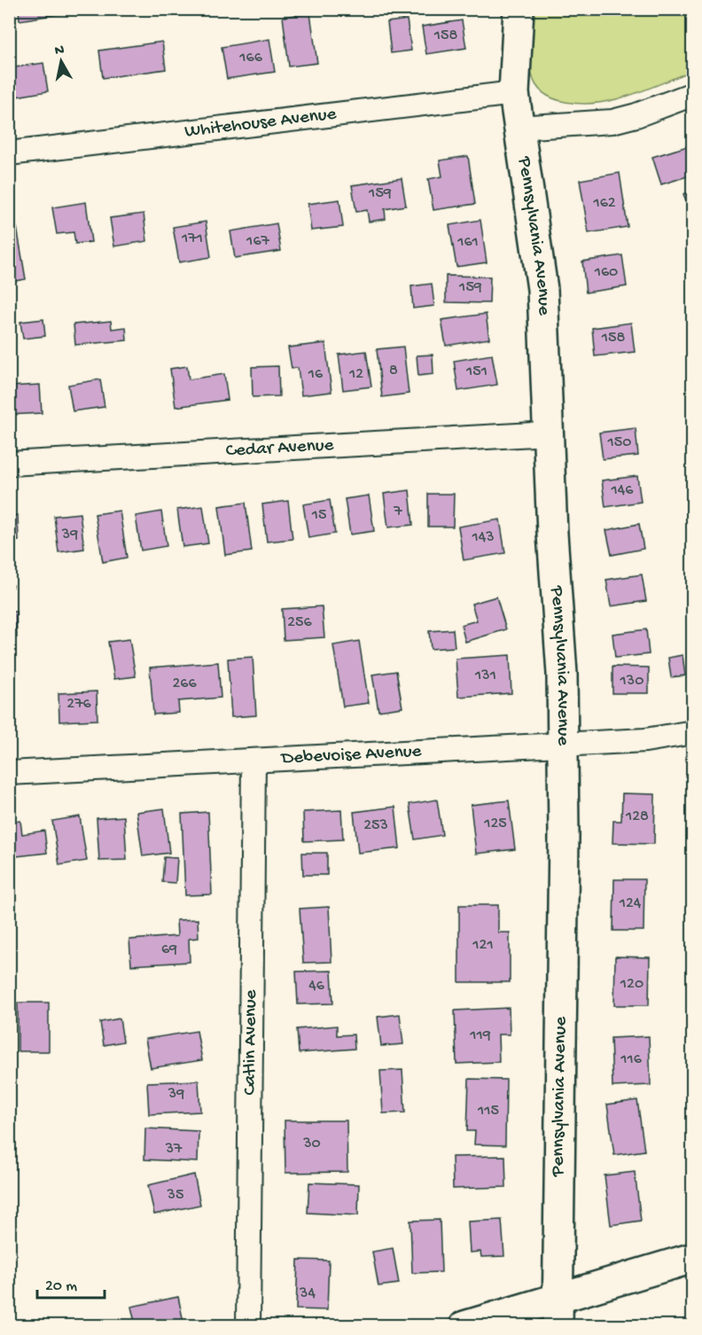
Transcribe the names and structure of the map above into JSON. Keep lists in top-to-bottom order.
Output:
{
  "streets": {
    "street": [
      "Whitehouse Avenue",
      "Pennsylvania Avenue",
      "Cedar Avenue",
      "Debevoise Avenue",
      "Catlin Avenue"
    ]
  },
  "crossings": [
    ["Whitehouse Avenue", "Pennsylvania Avenue"],
    ["Pennsylvania Avenue", "Cedar Avenue"],
    ["Pennsylvania Avenue", "Debevoise Avenue"],
    ["Debevoise Avenue", "Catlin Avenue"]
  ],
  "house_numbers": [
    "158",
    "166",
    "159",
    "162",
    "171",
    "167",
    "161",
    "160",
    "159",
    "158",
    "8",
    "151",
    "16",
    "12",
    "150",
    "146",
    "7",
    "15",
    "39",
    "143",
    "256",
    "131",
    "130",
    "266",
    "276",
    "128",
    "125",
    "253",
    "124",
    "121",
    "69",
    "120",
    "46",
    "119",
    "116",
    "39",
    "115",
    "30",
    "37",
    "35",
    "34"
  ],
  "scale_bar": "20 m",
  "north": "top"
}
